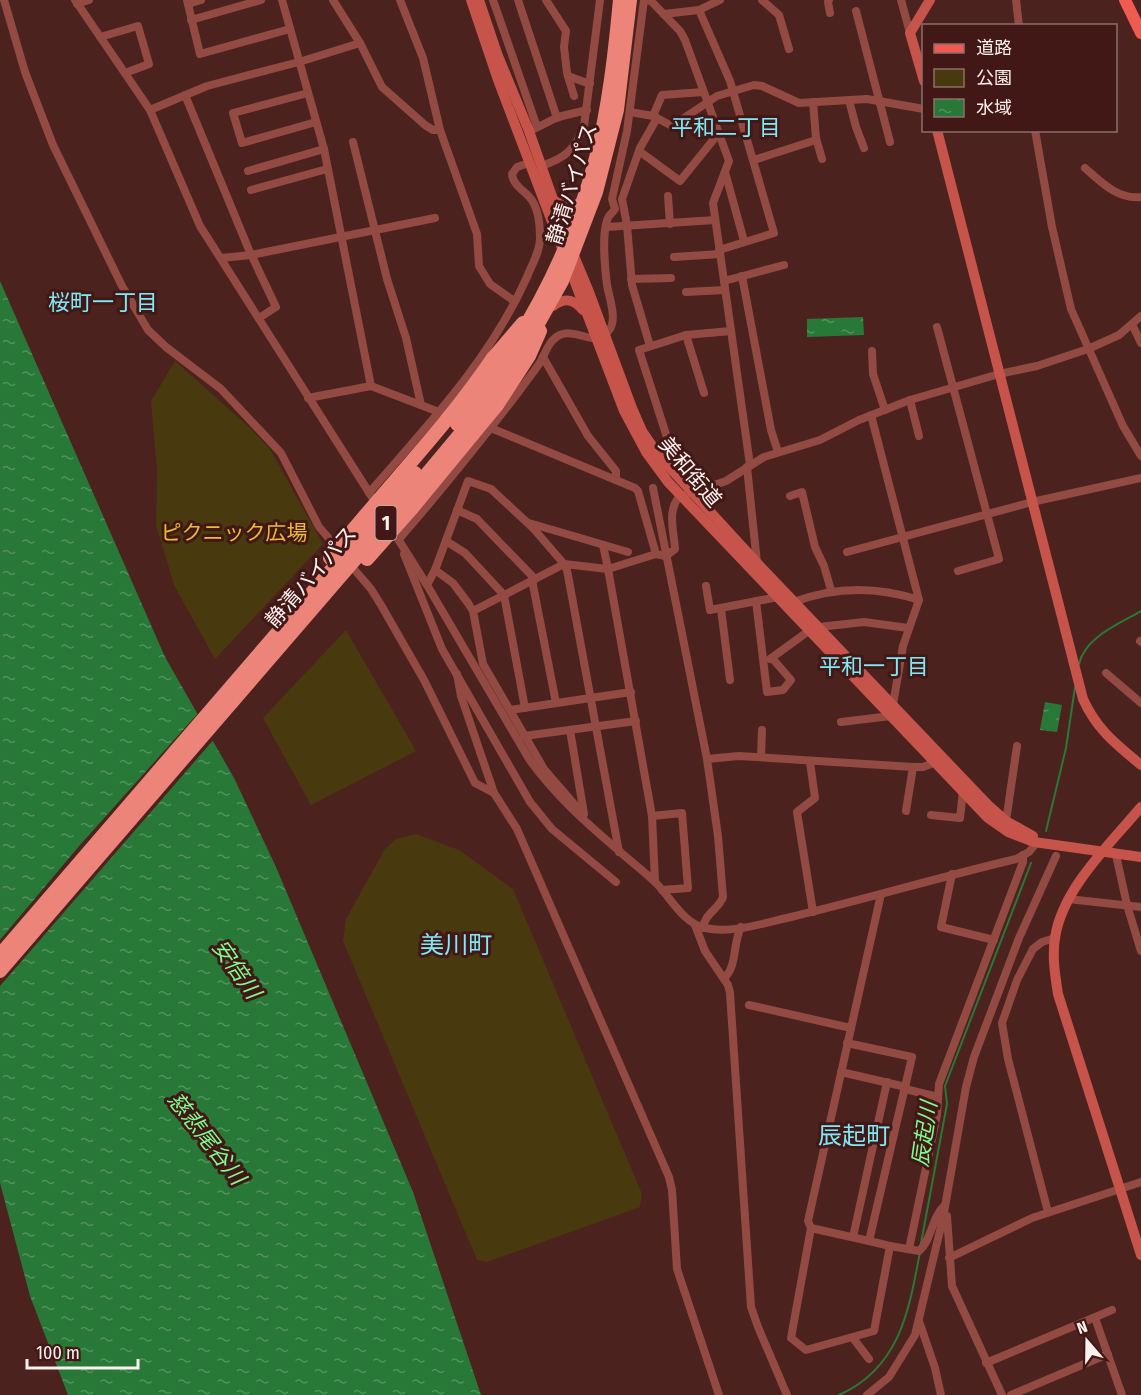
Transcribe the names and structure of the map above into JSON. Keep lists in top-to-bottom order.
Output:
{
  "streets": {
    "highway": ["静清バイパス", "1"],
    "street": ["美和街道"]
  },
  "districts": [
    "平和二丁目",
    "桜町一丁目",
    "平和一丁目",
    "美川町",
    "辰起町"
  ],
  "water": ["安倍川", "辰起川", "慈悲尾谷川"],
  "parks": ["ピクニック広場"],
  "legend": ["道路", "公園", "水域"],
  "scale_bar": "100 m",
  "north": "top"
}
